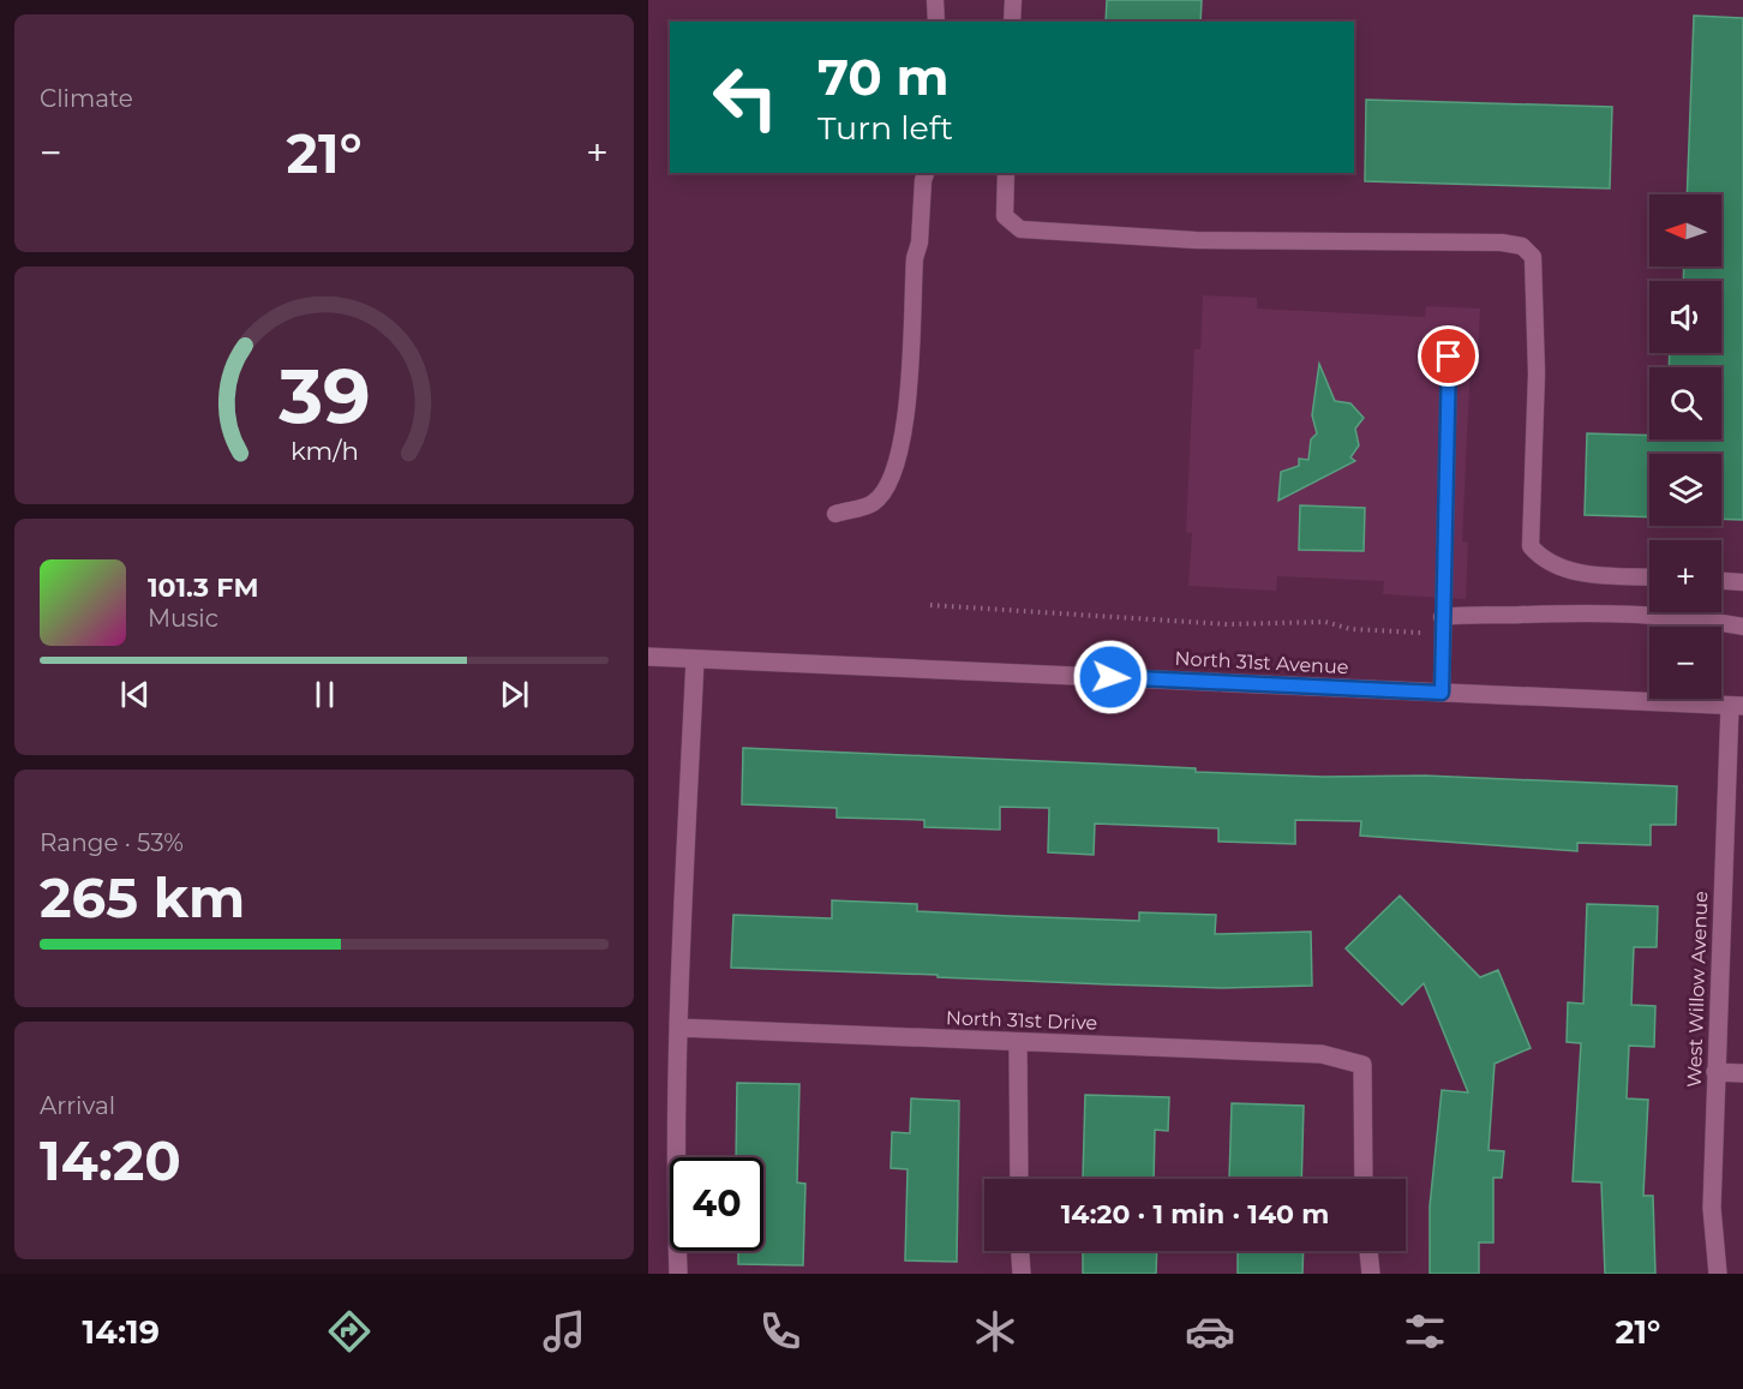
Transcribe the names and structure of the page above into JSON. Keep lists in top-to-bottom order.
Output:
{
  "streets": {
    "street": ["North 31st Avenue", "West Willow Avenue", "North 31st Drive"]
  },
  "crossings": [
    ["North 31st Avenue", "West Willow Avenue"]
  ],
  "north": "left",
  "page": {
    "tile": [
      "Climate",
      ["Range · 53%", "265 km"],
      ["Arrival", "14:20"]
    ],
    "turn": ["70 m", "Turn left"],
    "heat": ["−", "21°", "+"],
    "map_buttons": ["+", "−"],
    "song": ["101.3 FM", "Music"],
    "limit": "40",
    "trip": "14:20 · 1 min · 140 m",
    "tabs": ["14:19", "21°"],
    "gauge": ["39", "km/h"]
  }
}
